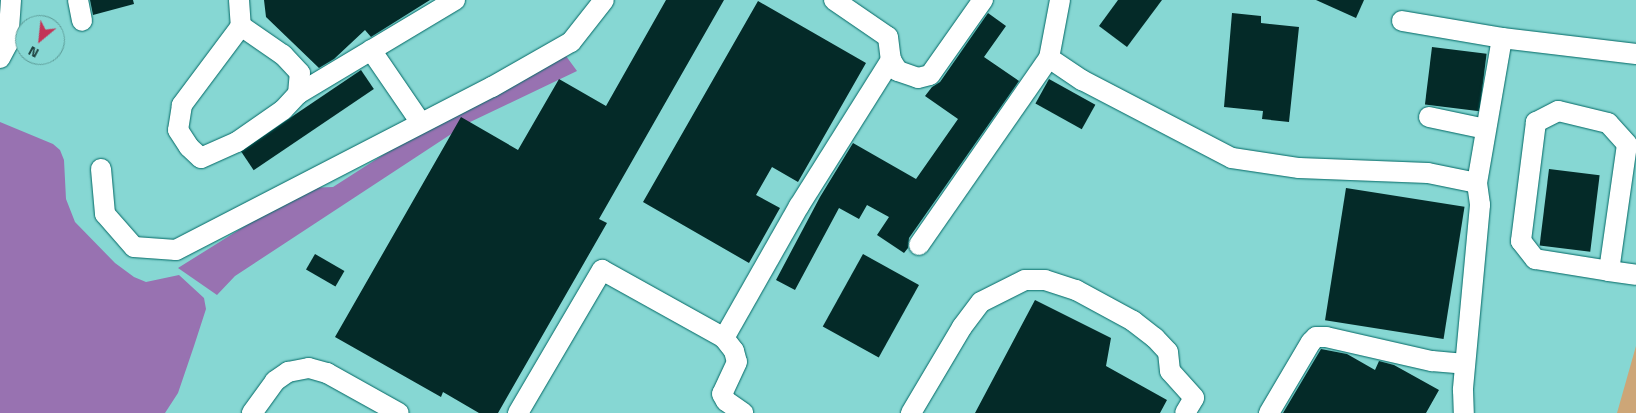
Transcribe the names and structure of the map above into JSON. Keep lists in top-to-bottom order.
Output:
{
  "north": "bottom left"
}
